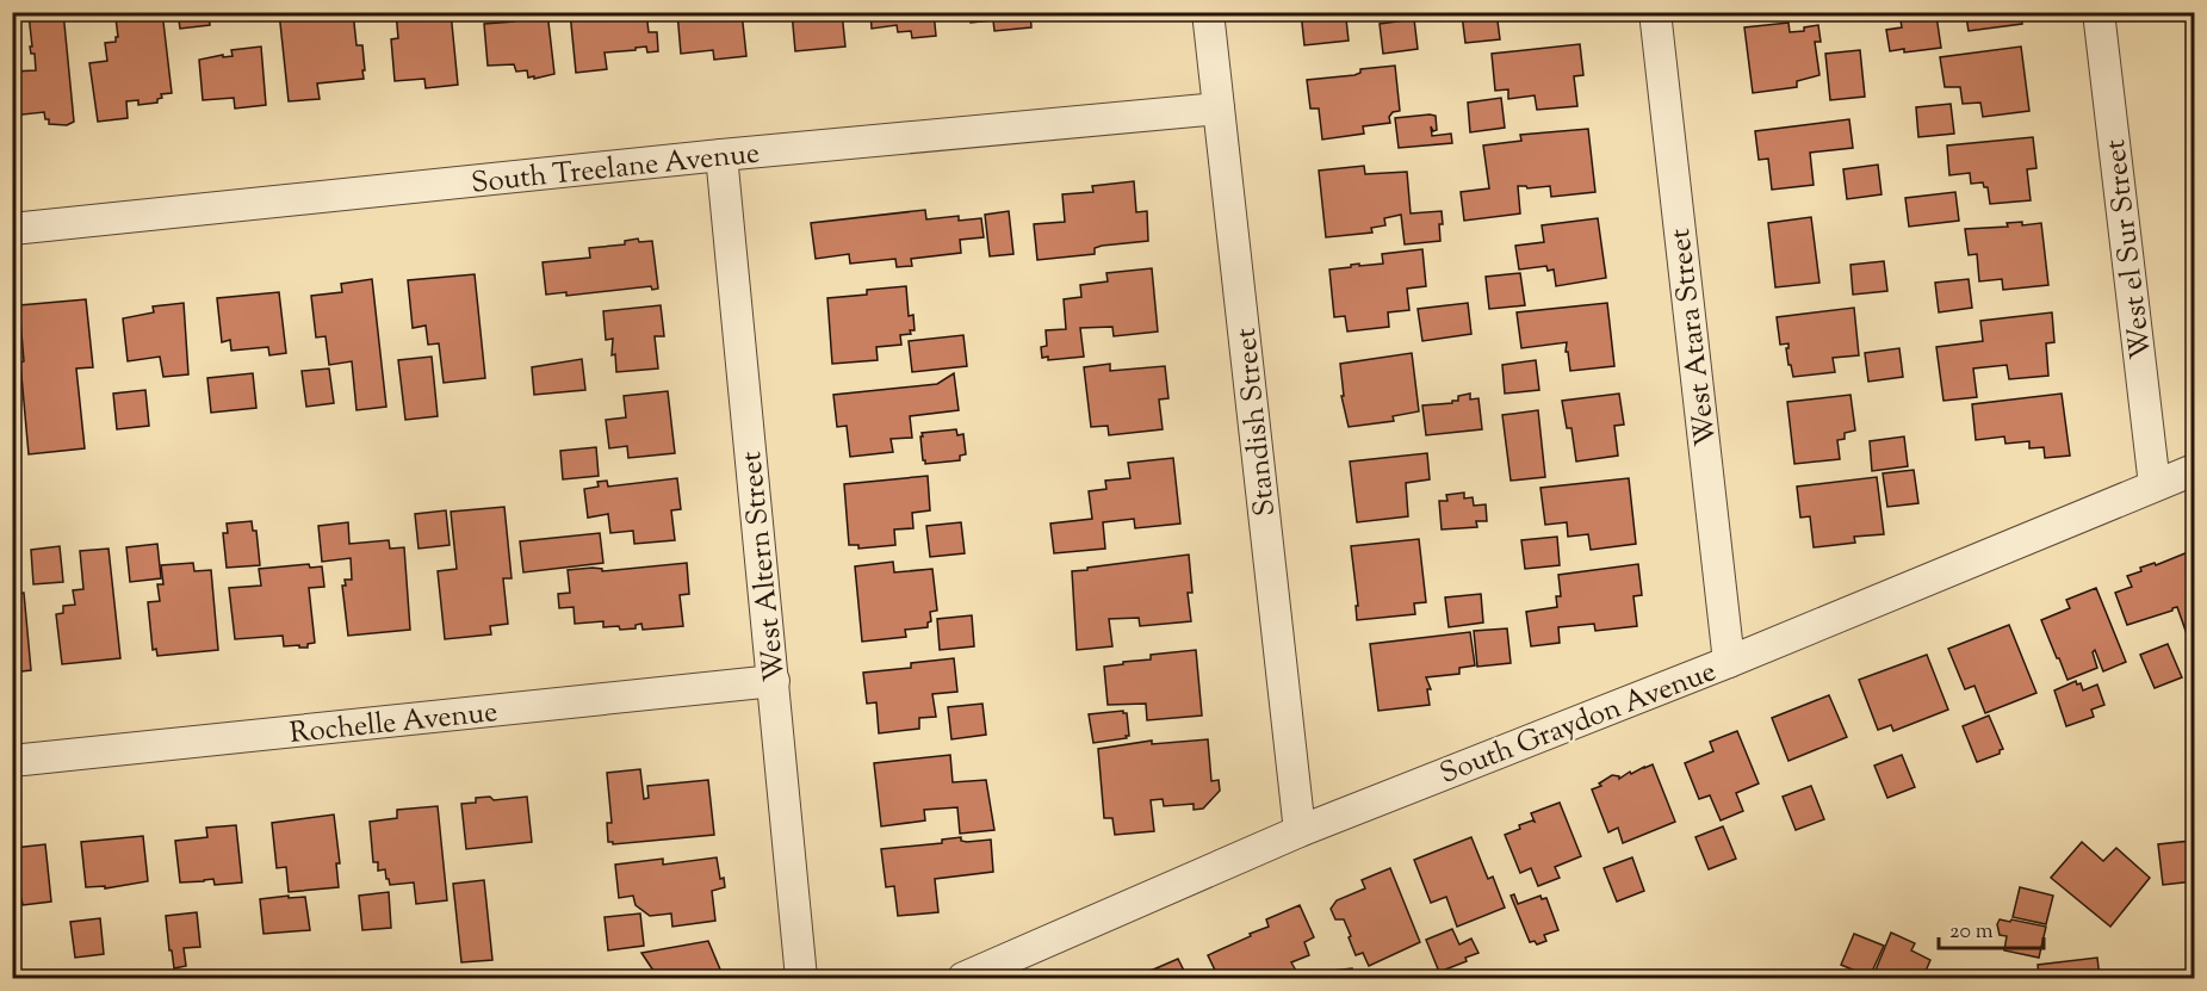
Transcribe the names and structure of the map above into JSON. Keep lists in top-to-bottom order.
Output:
{
  "streets": {
    "street": [
      "South Treelane Avenue",
      "West el Sur Street",
      "West Atara Street",
      "Standish Street",
      "West Altern Street",
      "Rochelle Avenue",
      "South Graydon Avenue"
    ]
  },
  "crossings": [
    ["South Treelane Avenue", "Standish Street"],
    ["South Treelane Avenue", "West Altern Street"],
    ["West el Sur Street", "South Graydon Avenue"],
    ["West Atara Street", "South Graydon Avenue"],
    ["Standish Street", "South Graydon Avenue"],
    ["West Altern Street", "Rochelle Avenue"]
  ],
  "scale_bar": "20 m"
}
